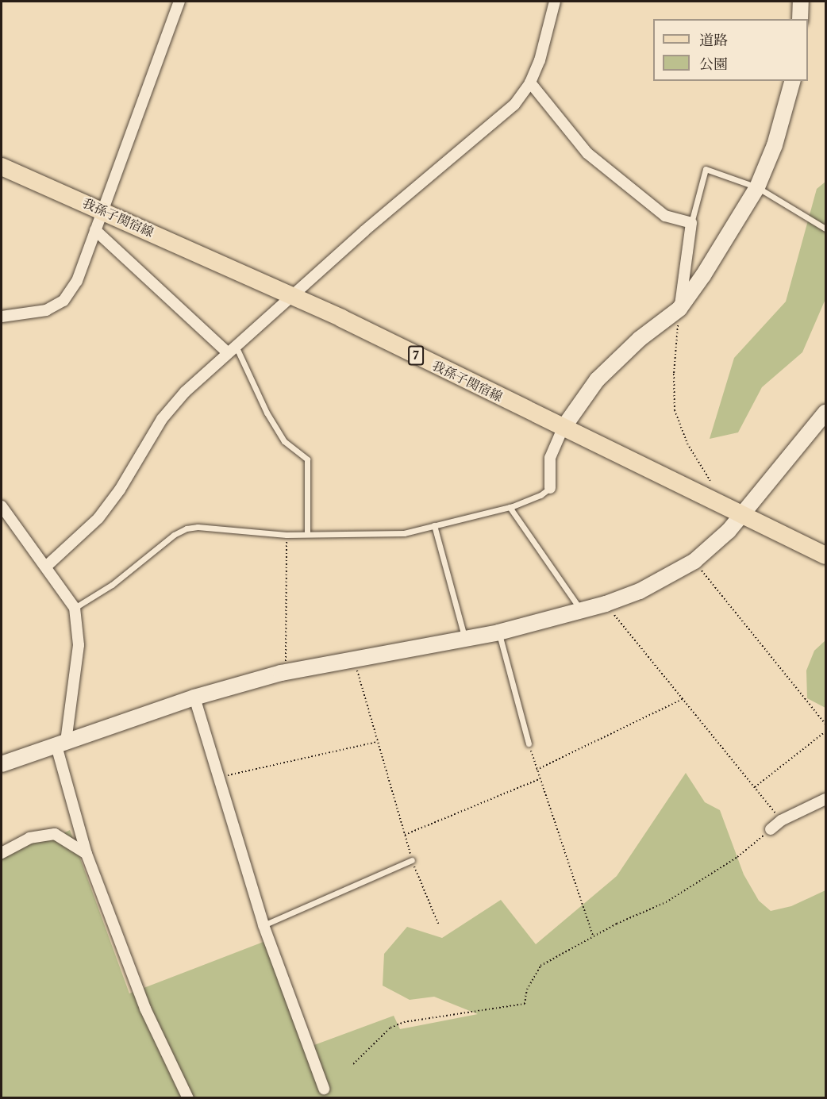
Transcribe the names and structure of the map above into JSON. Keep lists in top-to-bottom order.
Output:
{
  "streets": {
    "main road": ["我孫子関宿線", "7"]
  },
  "legend": ["道路", "公園"]
}
